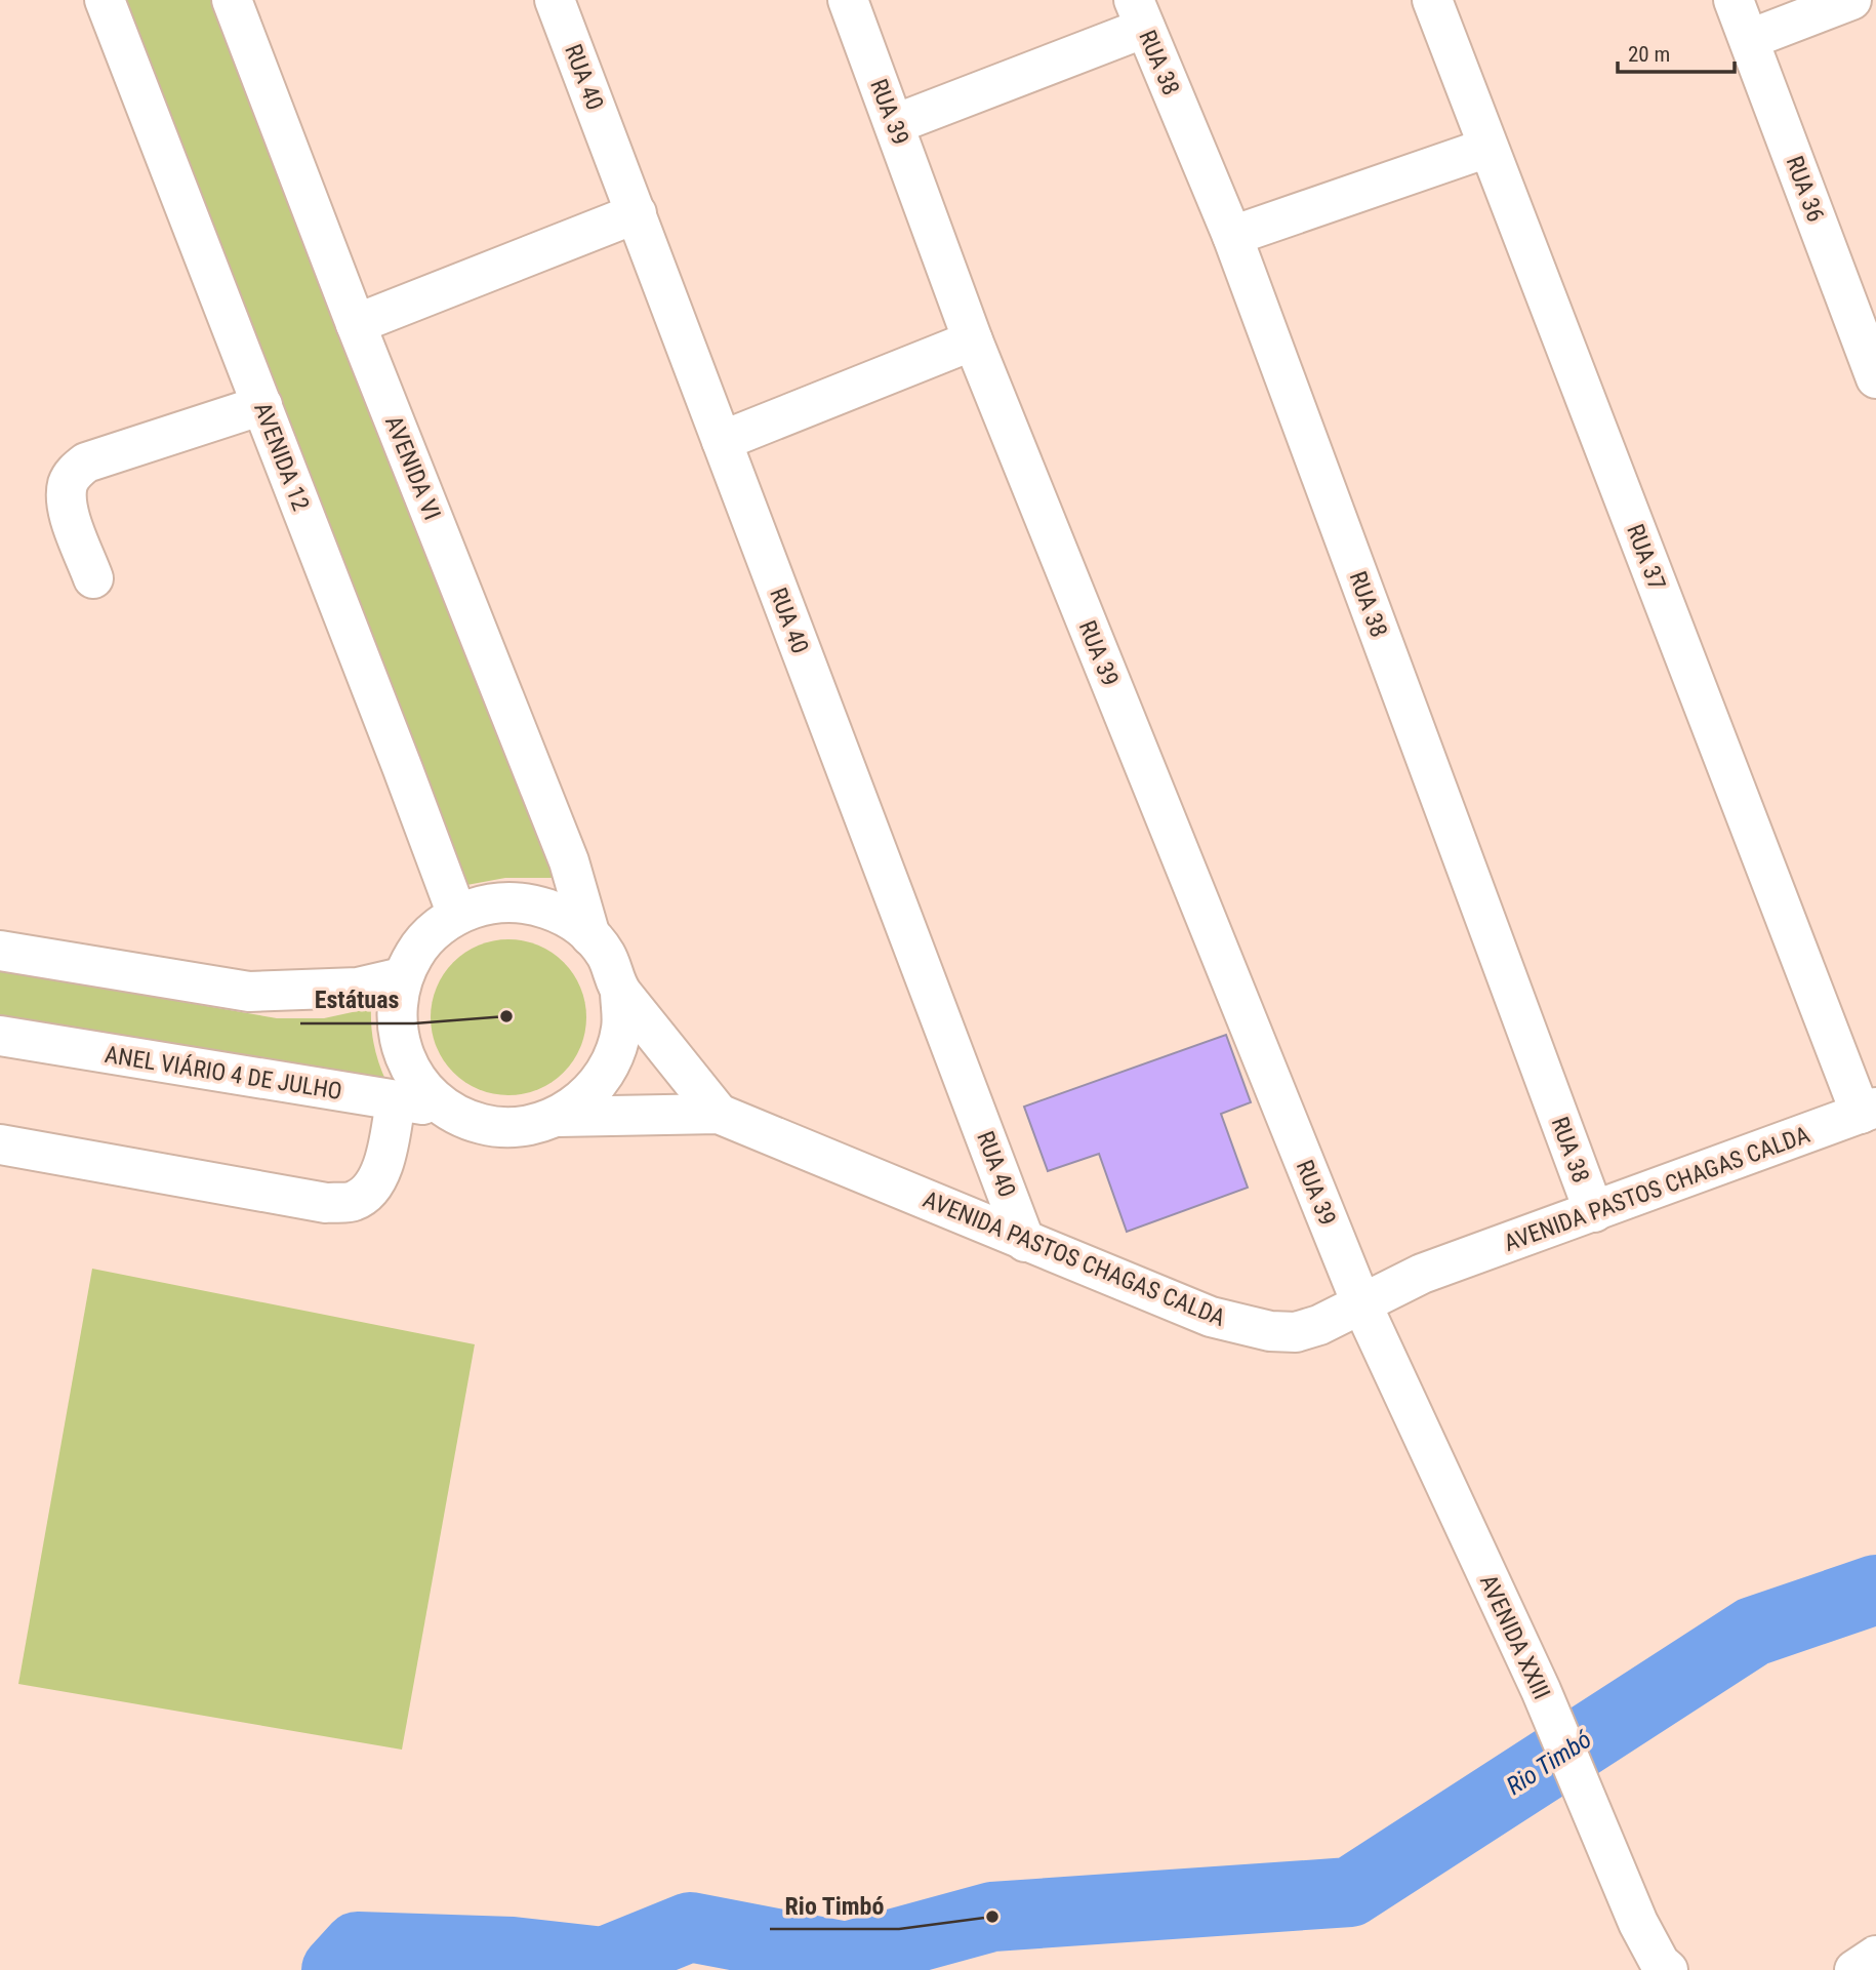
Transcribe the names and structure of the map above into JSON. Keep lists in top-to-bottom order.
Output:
{
  "streets": {
    "street": [
      "RUA 38",
      "RUA 40",
      "RUA 39",
      "RUA 36",
      "AVENIDA 12",
      "AVENIDA VI",
      "RUA 37",
      "ANEL VIÁRIO 4 DE JULHO",
      "AVENIDA PASTOS CHAGAS CALDA",
      "AVENIDA XXIII"
    ]
  },
  "crossings": [
    ["RUA 38", "AVENIDA PASTOS CHAGAS CALDA"],
    ["RUA 40", "AVENIDA PASTOS CHAGAS CALDA"],
    ["RUA 39", "AVENIDA PASTOS CHAGAS CALDA"],
    ["RUA 39", "AVENIDA XXIII"],
    ["AVENIDA 12", "AVENIDA VI"],
    ["AVENIDA 12", "ANEL VIÁRIO 4 DE JULHO"],
    ["AVENIDA VI", "ANEL VIÁRIO 4 DE JULHO"],
    ["RUA 37", "AVENIDA PASTOS CHAGAS CALDA"],
    ["AVENIDA PASTOS CHAGAS CALDA", "AVENIDA XXIII"]
  ],
  "water": ["Rio Timbó"],
  "places": ["Estátuas", "Rio Timbó"],
  "scale_bar": "20 m"
}
